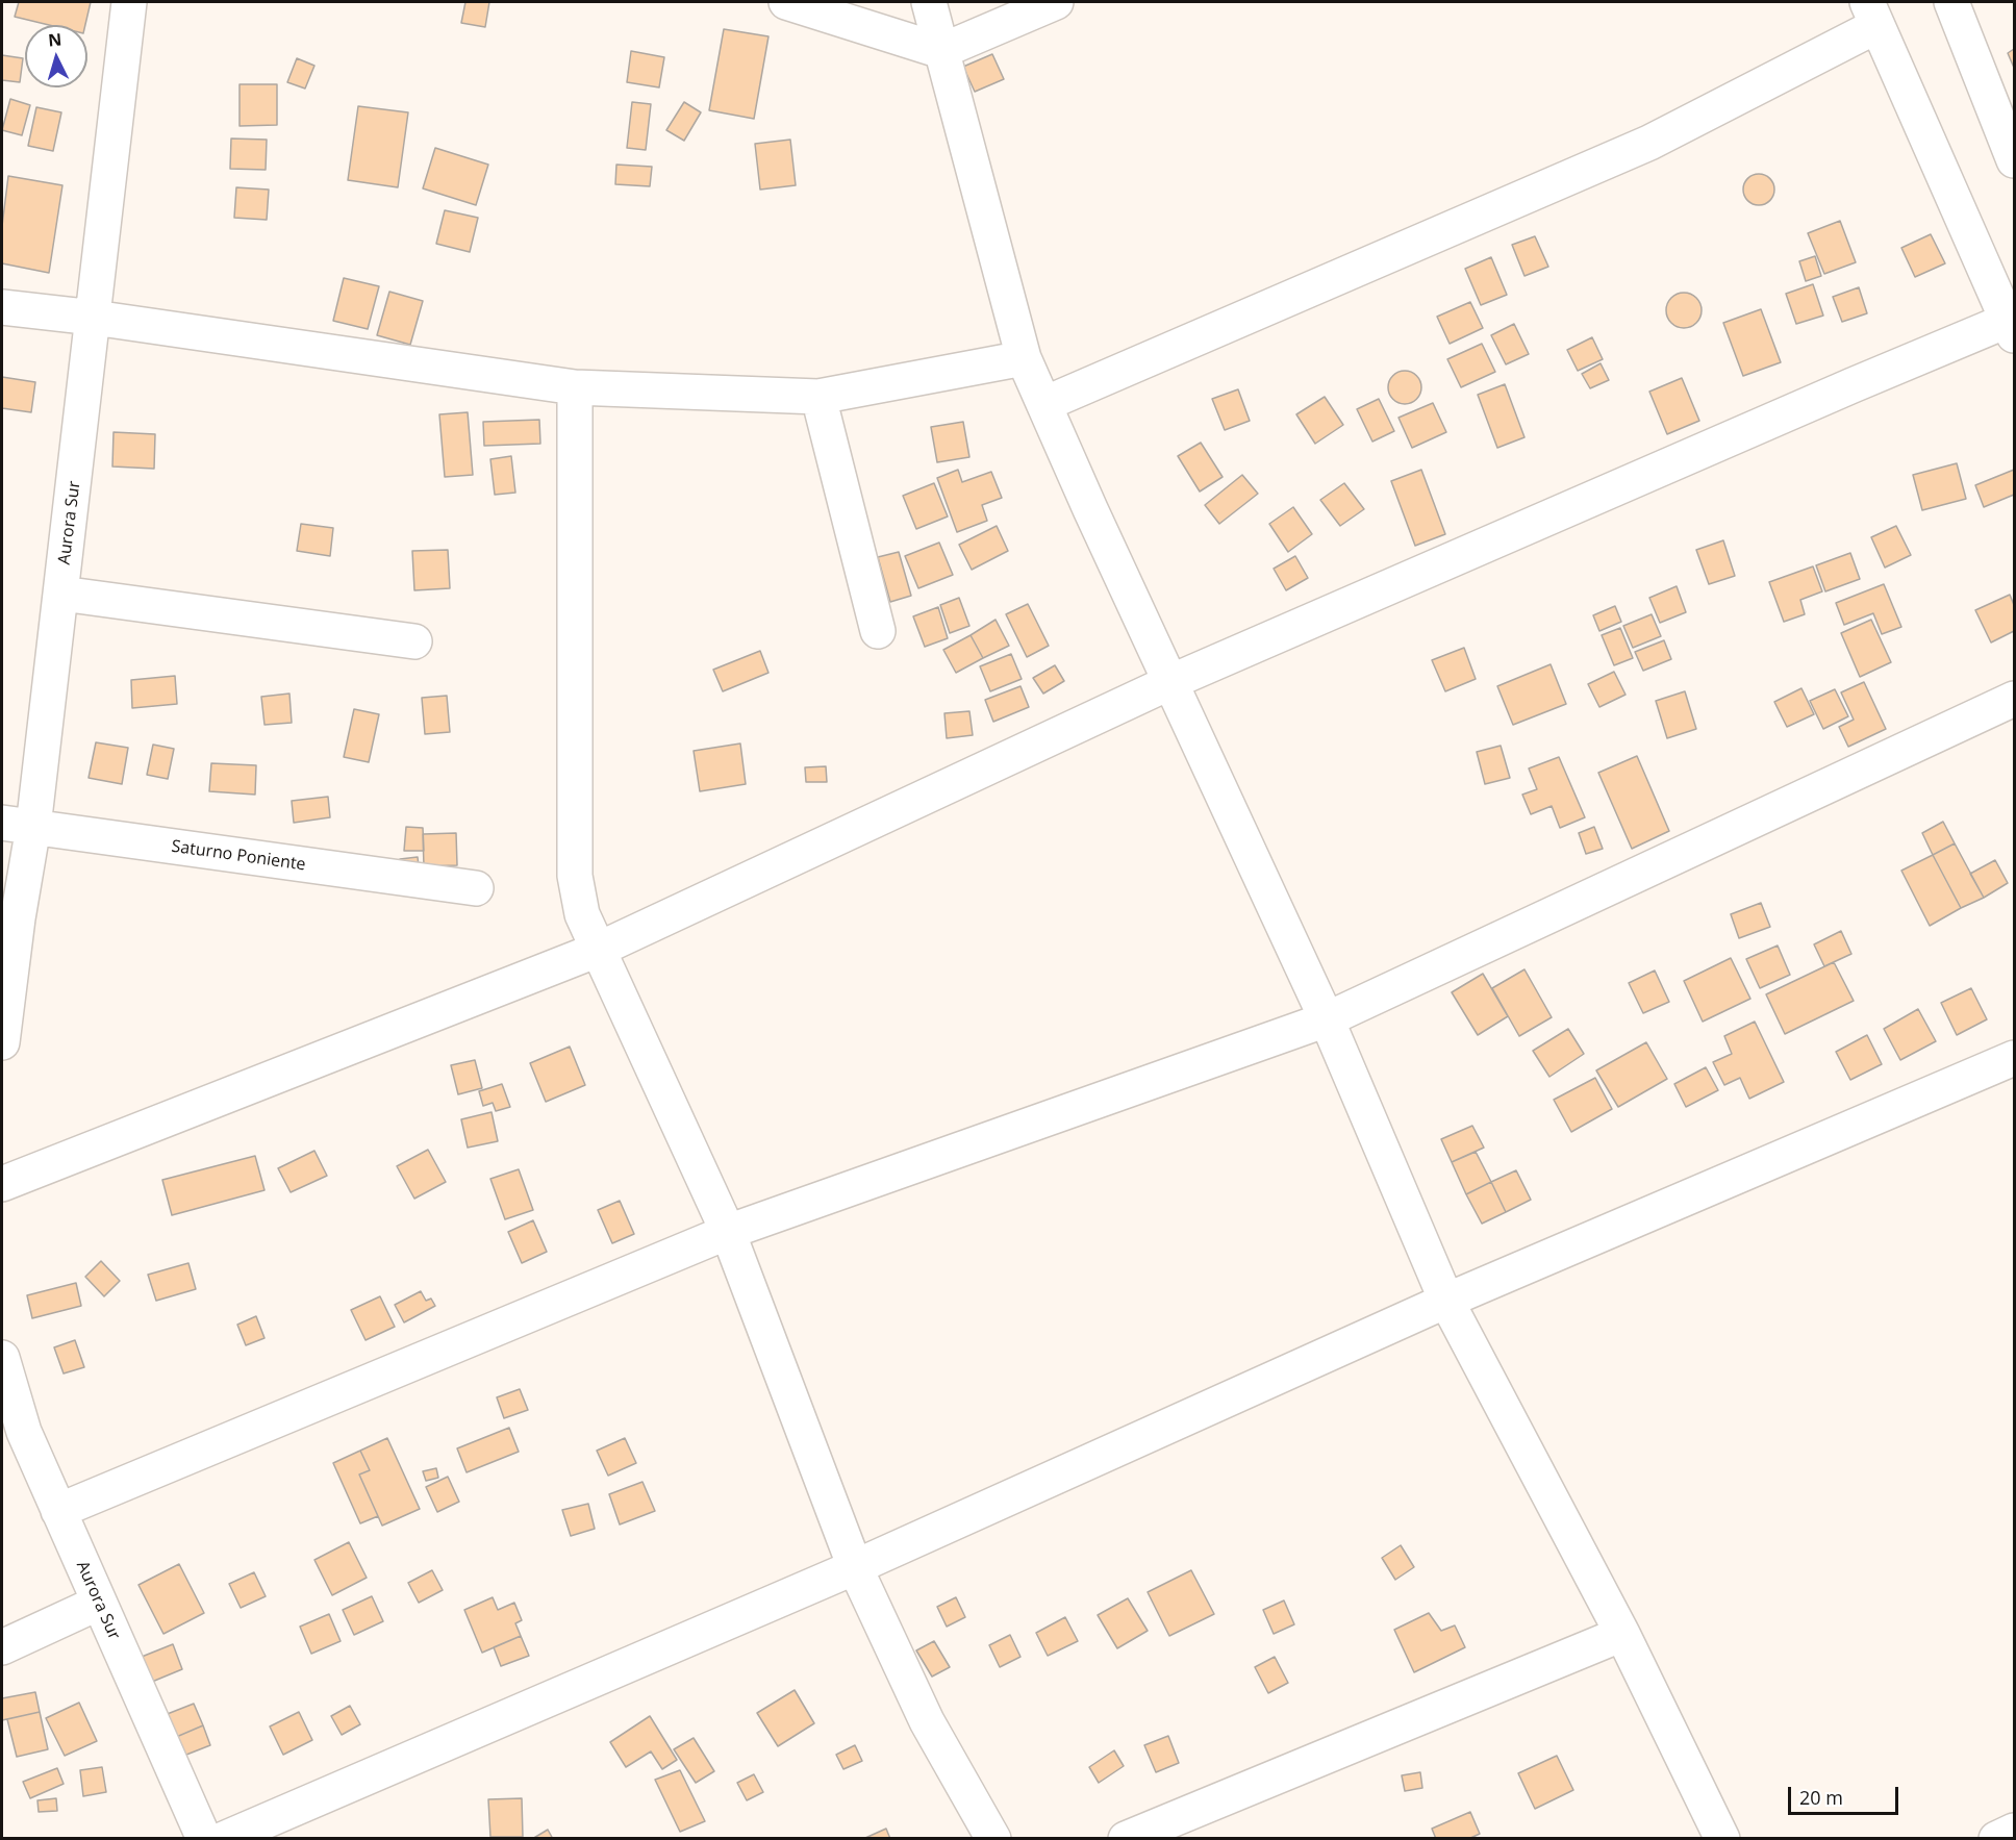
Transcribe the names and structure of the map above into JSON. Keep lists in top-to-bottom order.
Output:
{
  "streets": {
    "street": ["Aurora Sur", "Saturno Poniente"]
  },
  "crossings": [
    ["Aurora Sur", "Saturno Poniente"]
  ],
  "scale_bar": "20 m",
  "north": "top"
}
